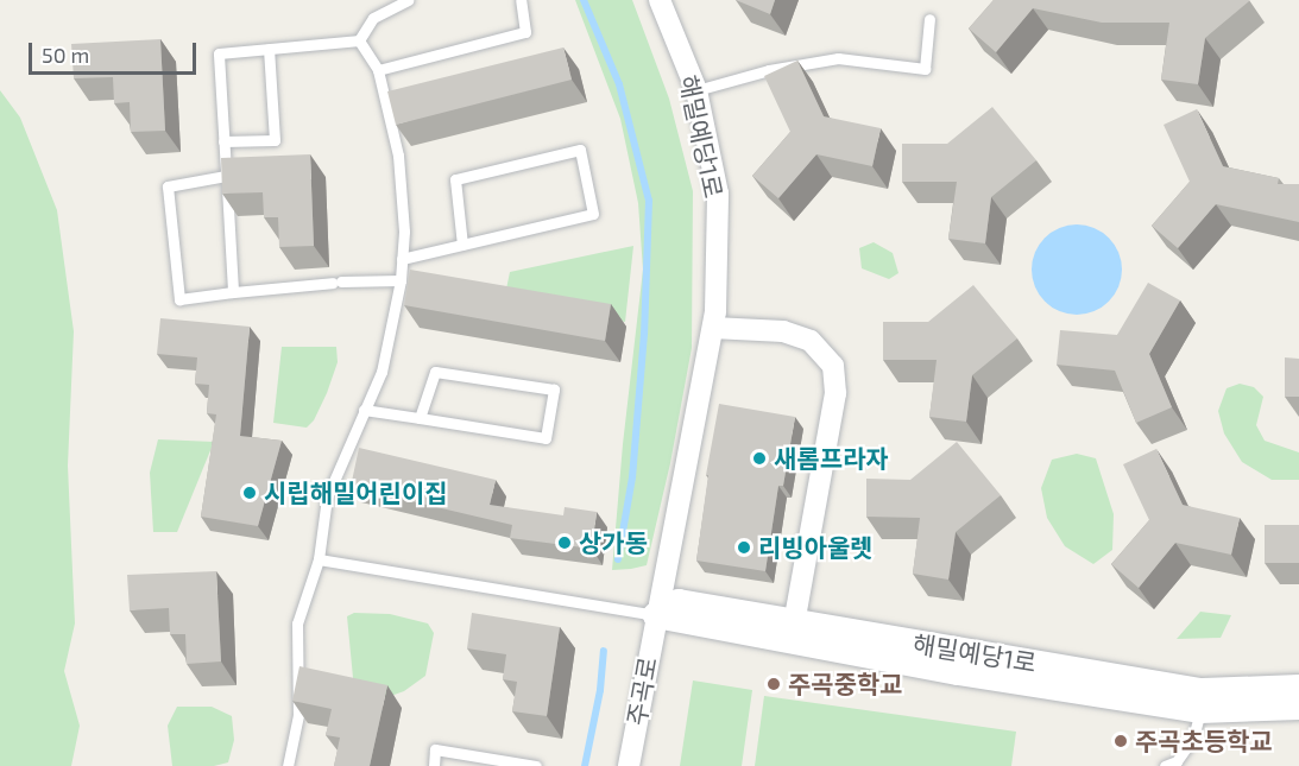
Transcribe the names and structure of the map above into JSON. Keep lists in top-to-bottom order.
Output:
{
  "streets": {
    "street": ["해밀예당1로", "주곡로"]
  },
  "crossings": [
    ["해밀예당1로", "주곡로"]
  ],
  "places": [
    "새롬프라자",
    "시립해밀어린이집",
    "상가동",
    "리빙아울렛",
    "주곡중학교",
    "주곡초등학교"
  ],
  "scale_bar": "50 m"
}
